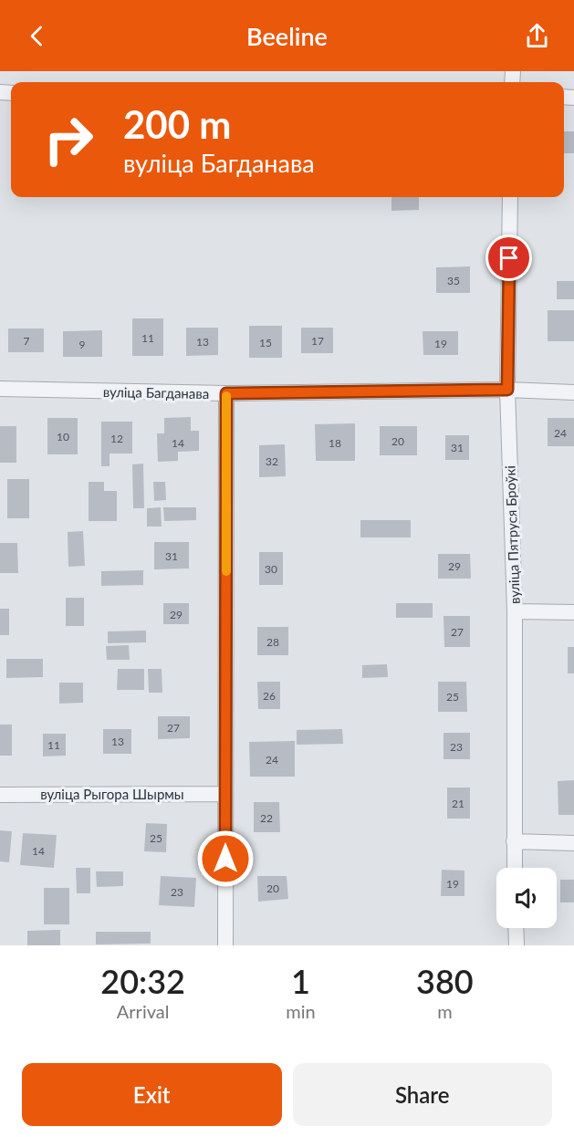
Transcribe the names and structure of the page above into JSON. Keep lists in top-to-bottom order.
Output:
{
  "streets": {
    "street": ["вуліца Багданава", "вуліца Пятруся Броўкі", "вуліца Рыгора Шырмы"]
  },
  "crossings": [
    ["вуліца Багданава", "вуліца Пятруся Броўкі"]
  ],
  "house_numbers": [
    "35",
    "11",
    "7",
    "17",
    "13",
    "15",
    "19",
    "9",
    "24",
    "10",
    "12",
    "20",
    "14",
    "18",
    "31",
    "32",
    "31",
    "29",
    "30",
    "29",
    "27",
    "28",
    "26",
    "25",
    "27",
    "13",
    "11",
    "23",
    "24",
    "21",
    "22",
    "25",
    "14",
    "19",
    "20",
    "23"
  ],
  "page": {
    "header": "Beeline",
    "turn": ["200 m", "вуліца Багданава"],
    "eta": [
      "20:32",
      "Arrival",
      "1",
      "min",
      "380",
      "m"
    ],
    "buttons": ["Exit", "Share"]
  }
}
